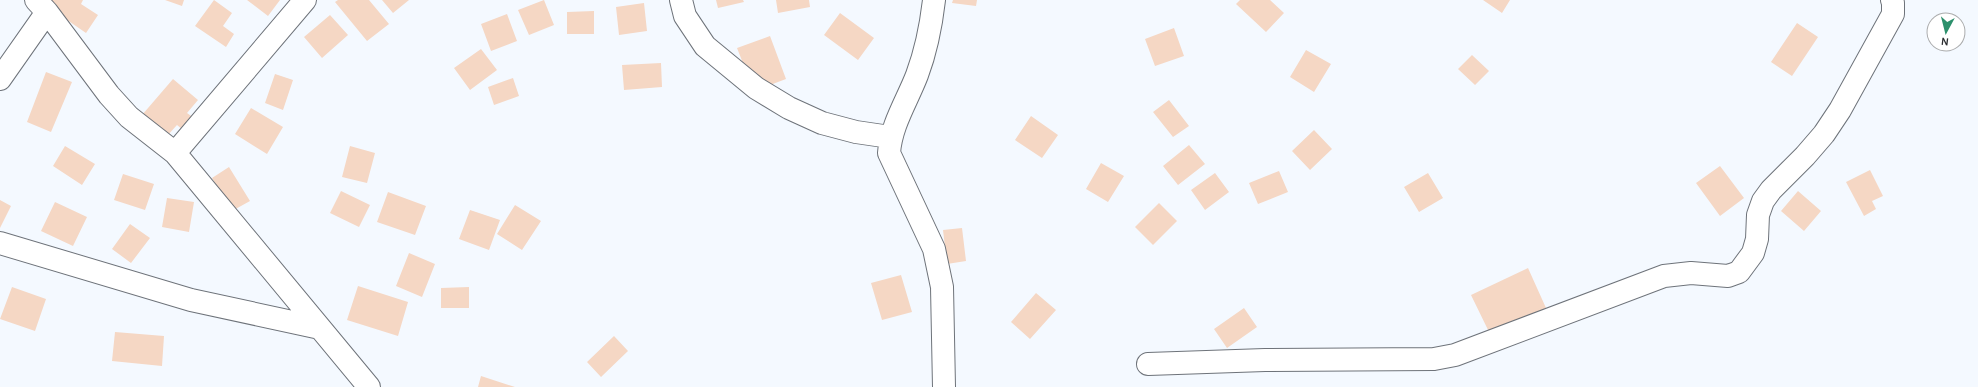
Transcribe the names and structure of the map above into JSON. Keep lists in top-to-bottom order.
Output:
{
  "north": "bottom"
}
